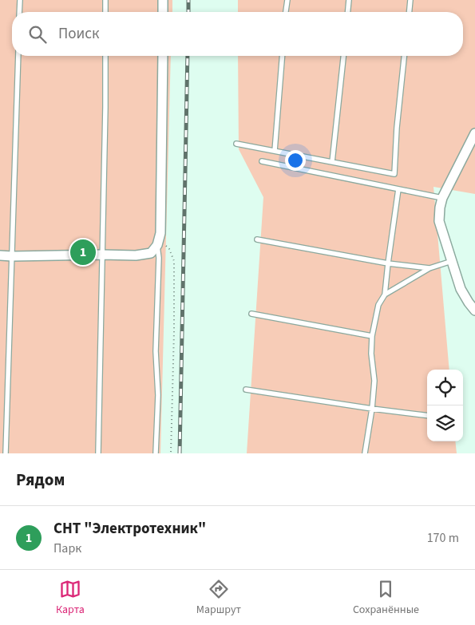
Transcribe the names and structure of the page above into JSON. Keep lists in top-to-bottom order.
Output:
{
  "page": {
    "search": "Поиск",
    "pins": "1",
    "heading": "Рядом",
    "list": [
      {
        "mark": "1",
        "name": "СНТ \"Электротехник\"",
        "note": "Парк",
        "value": "170 m"
      }
    ],
    "nav": ["Карта", "Маршрут", "Сохранённые"]
  }
}
